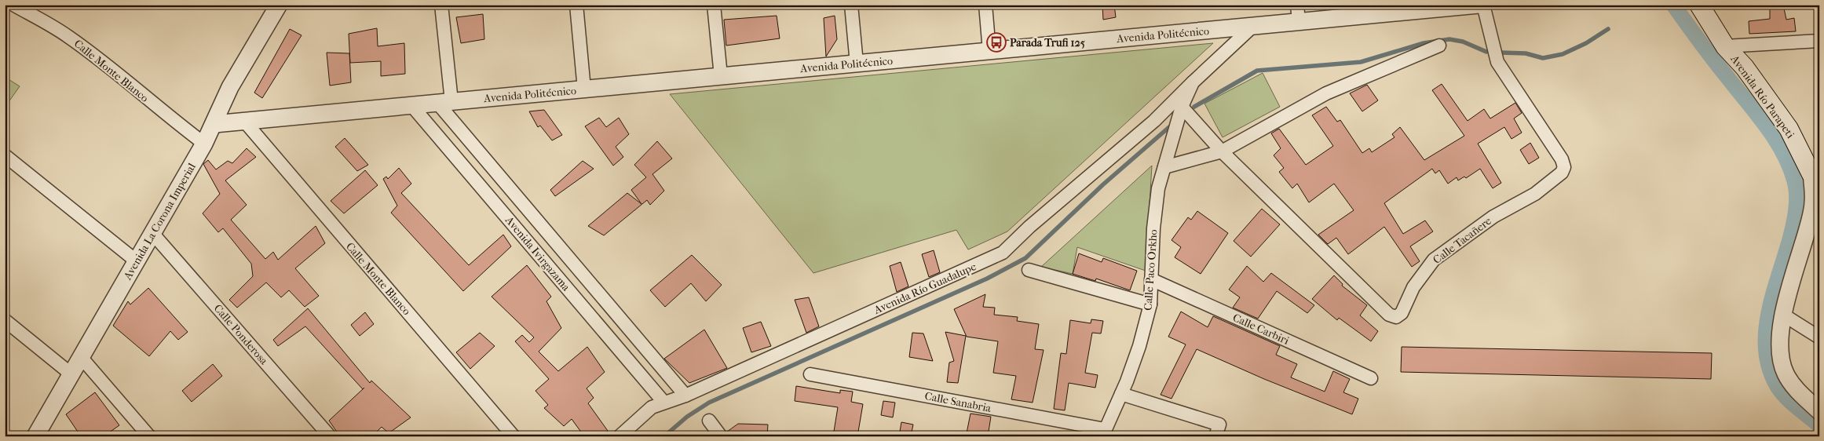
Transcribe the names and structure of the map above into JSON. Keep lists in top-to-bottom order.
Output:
{
  "streets": {
    "main road": ["Avenida Río Parapeti"],
    "street": [
      "Avenida Politécnico",
      "Calle Monte Blanco",
      "Avenida La Corona Imperial",
      "Calle Tacañere",
      "Avenida Ivirgazama",
      "Calle Paco Orkho",
      "Avenida Río Guadalupe",
      "Calle Carbiri",
      "Calle Ponderosa",
      "Calle Sanabria"
    ]
  },
  "crossings": [
    ["Avenida Politécnico", "Calle Monte Blanco"],
    ["Avenida Politécnico", "Avenida La Corona Imperial"],
    ["Avenida Politécnico", "Avenida Ivirgazama"],
    ["Avenida Politécnico", "Avenida Río Guadalupe"],
    ["Calle Monte Blanco", "Avenida La Corona Imperial"],
    ["Avenida La Corona Imperial", "Calle Ponderosa"],
    ["Calle Tacañere", "Calle Paco Orkho"],
    ["Avenida Ivirgazama", "Avenida Río Guadalupe"],
    ["Calle Paco Orkho", "Avenida Río Guadalupe"],
    ["Calle Paco Orkho", "Calle Carbiri"],
    ["Calle Paco Orkho", "Calle Sanabria"]
  ],
  "places": {
    "bus stop": ["Parada Trufi 125"]
  }
}
